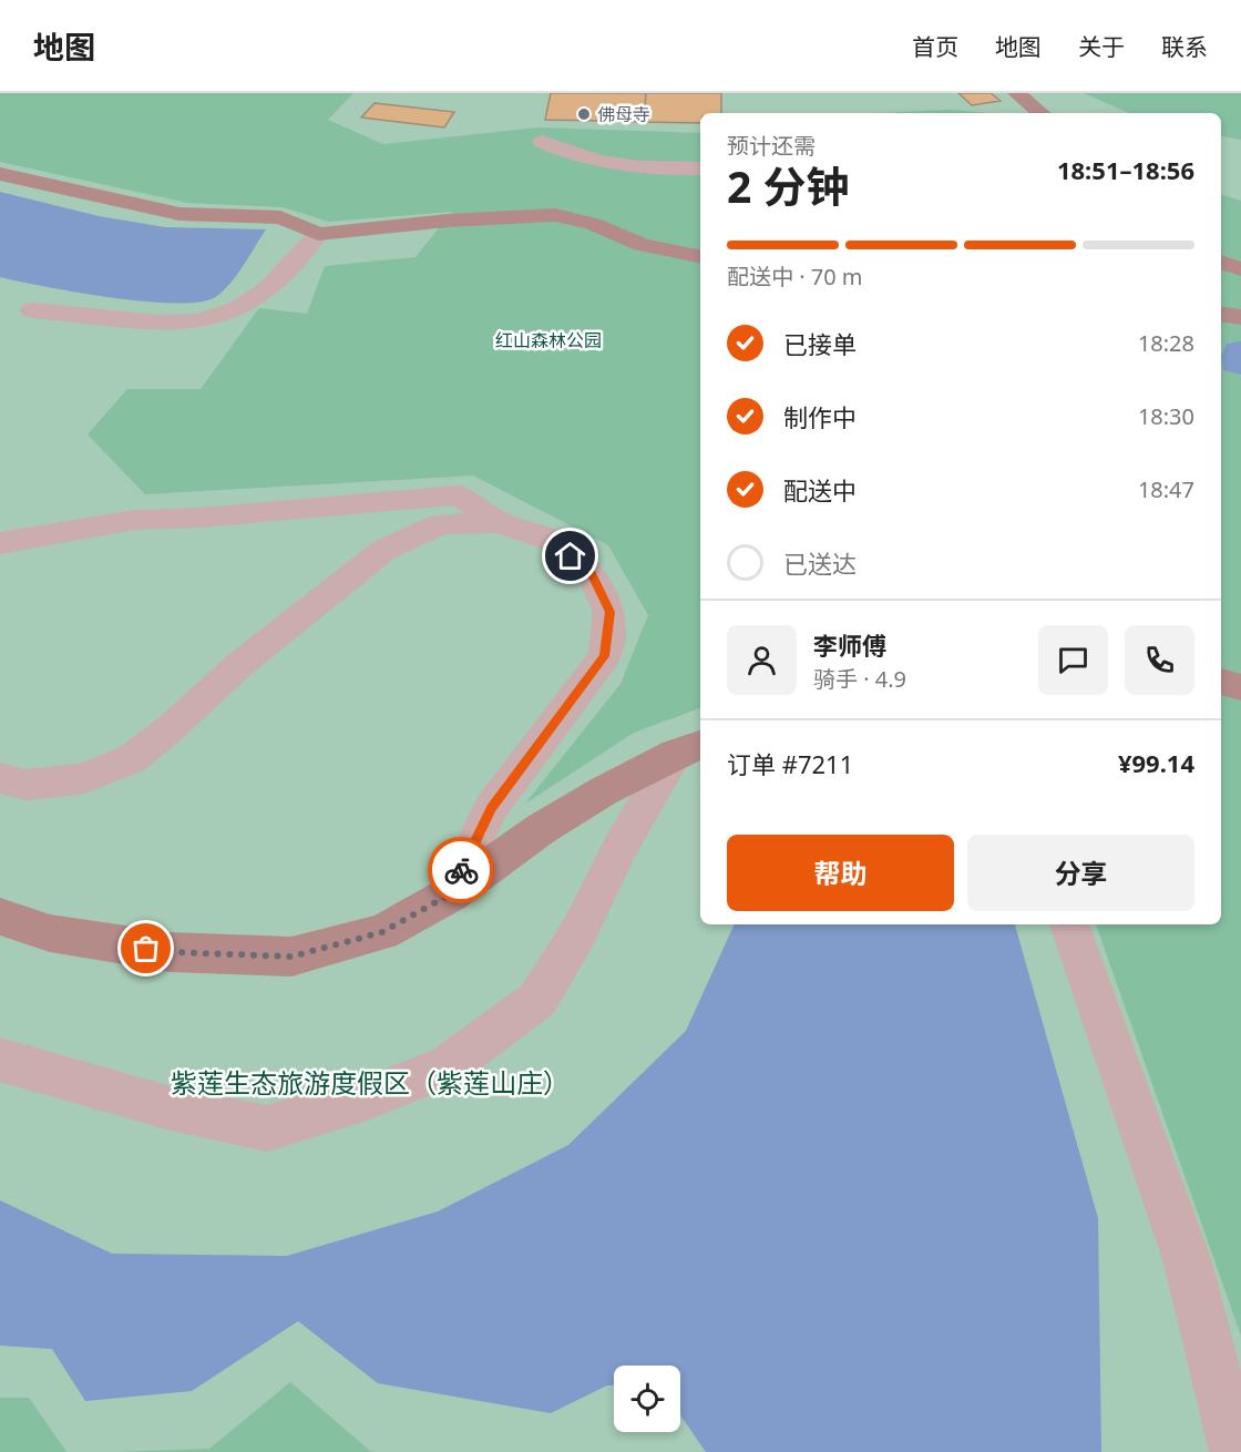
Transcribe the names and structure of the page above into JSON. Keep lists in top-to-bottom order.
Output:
{
  "parks": ["红山森林公园", "紫莲生态旅游度假区（紫莲山庄）"],
  "places": ["佛母寺"],
  "page": {
    "header": "地图",
    "nav": [
      "首页",
      "地图",
      "关于",
      "联系"
    ],
    "heading": ["2 分钟", "预计还需", "18:51–18:56"],
    "panel": [
      "李师傅",
      "骑手 · 4.9",
      "订单 #7211",
      "¥99.14"
    ],
    "bar": "配送中 · 70 m",
    "list": [
      ["已接单", "18:28"],
      ["制作中", "18:30"],
      ["配送中", "18:47"],
      "已送达"
    ],
    "buttons": ["帮助", "分享"]
  }
}
